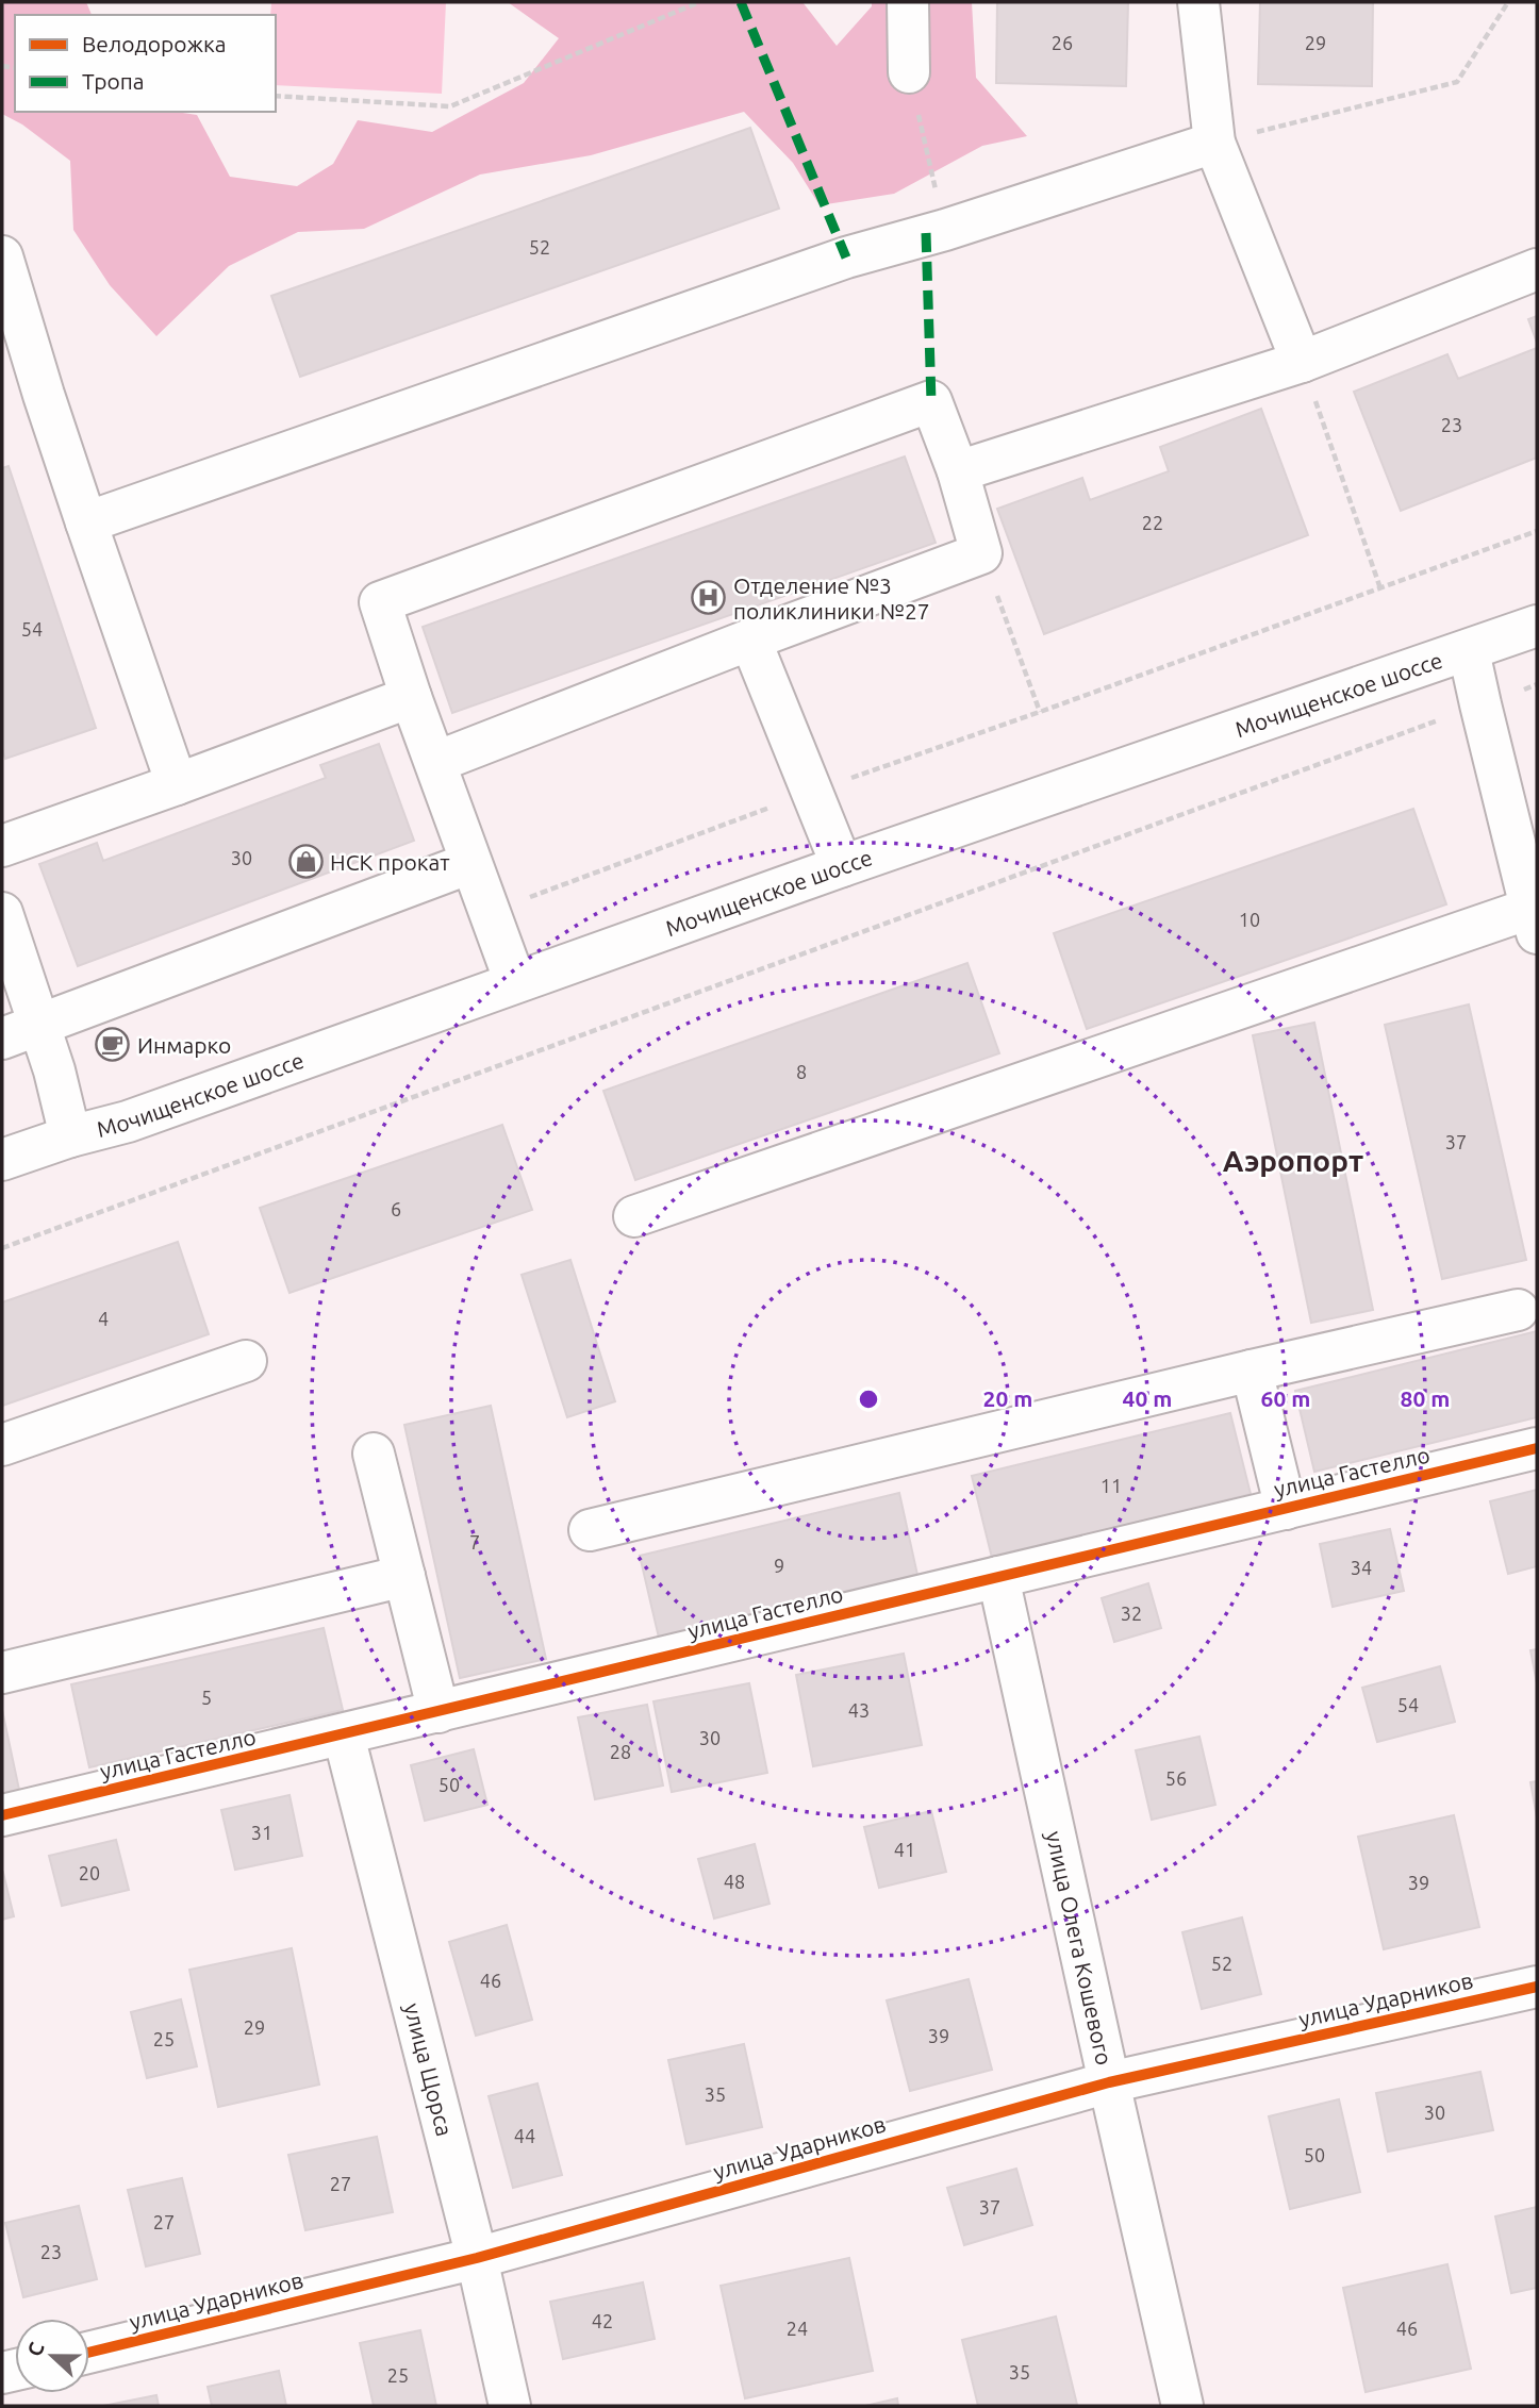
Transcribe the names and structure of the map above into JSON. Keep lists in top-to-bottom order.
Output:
{
  "streets": {
    "street": [
      "Мочищенское шоссе",
      "улица Гастелло",
      "улица Олега Кошевого",
      "улица Ударников",
      "улица Щорса"
    ]
  },
  "crossings": [
    ["улица Гастелло", "улица Олега Кошевого"],
    ["улица Гастелло", "улица Щорса"],
    ["улица Олега Кошевого", "улица Ударников"],
    ["улица Ударников", "улица Щорса"]
  ],
  "districts": ["Аэропорт"],
  "places": {
    "hospital": ["Отделение №3 поликлиники №27"],
    "shop": ["НСК прокат"],
    "cafe": ["Инмарко"]
  },
  "house_numbers": [
    "26",
    "29",
    "52",
    "23",
    "22",
    "54",
    "30",
    "10",
    "8",
    "37",
    "6",
    "4",
    "11",
    "7",
    "9",
    "34",
    "32",
    "5",
    "54",
    "43",
    "30",
    "28",
    "56",
    "50",
    "31",
    "41",
    "20",
    "48",
    "39",
    "52",
    "46",
    "29",
    "39",
    "25",
    "35",
    "30",
    "44",
    "50",
    "27",
    "37",
    "27",
    "23",
    "42",
    "24",
    "46",
    "35",
    "25"
  ],
  "legend": ["Велодорожка", "Тропа"],
  "north": "left",
  "rings": [
    "20 m",
    "40 m",
    "60 m",
    "80 m"
  ]
}
